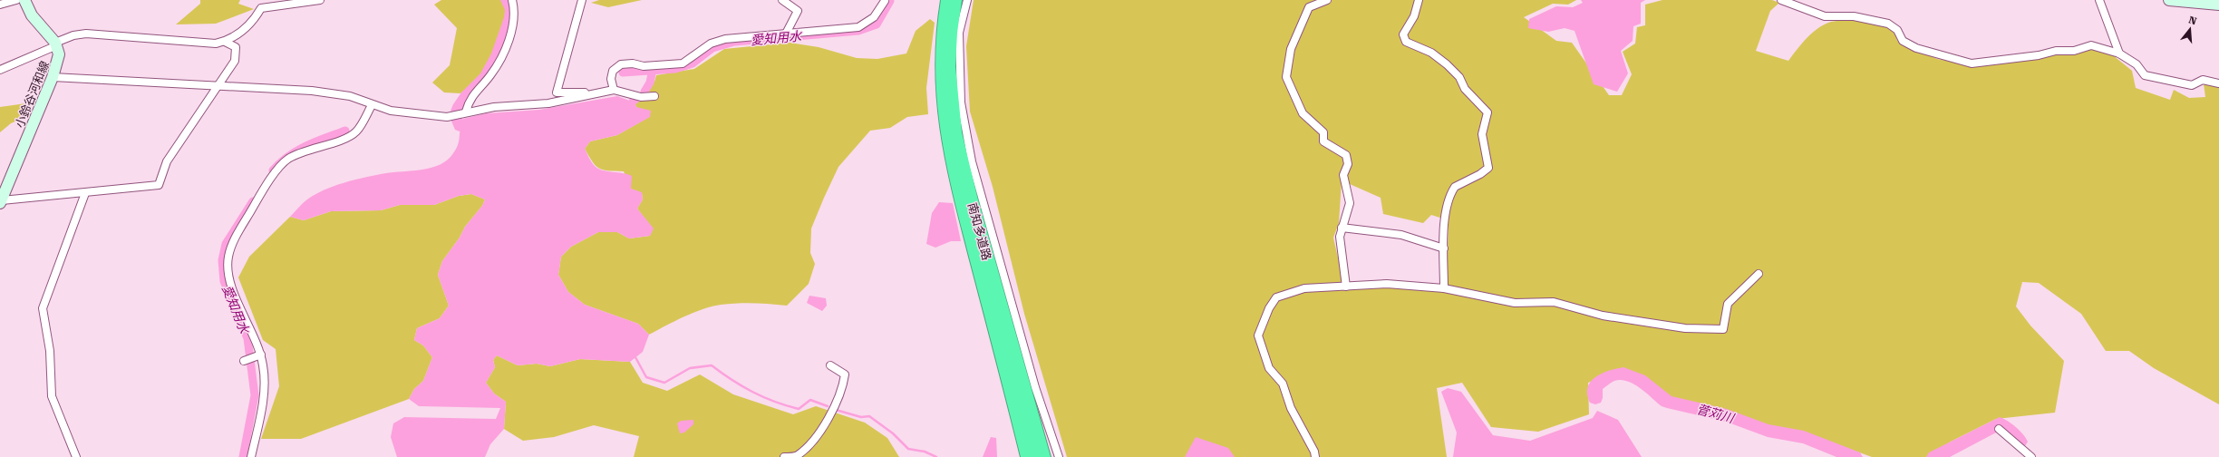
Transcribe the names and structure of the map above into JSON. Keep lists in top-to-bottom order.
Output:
{
  "streets": {
    "highway": ["南知多道路"],
    "main road": ["小鈴谷河和線"]
  },
  "water": ["愛知用水", "菅苅川"],
  "north": "top"
}
